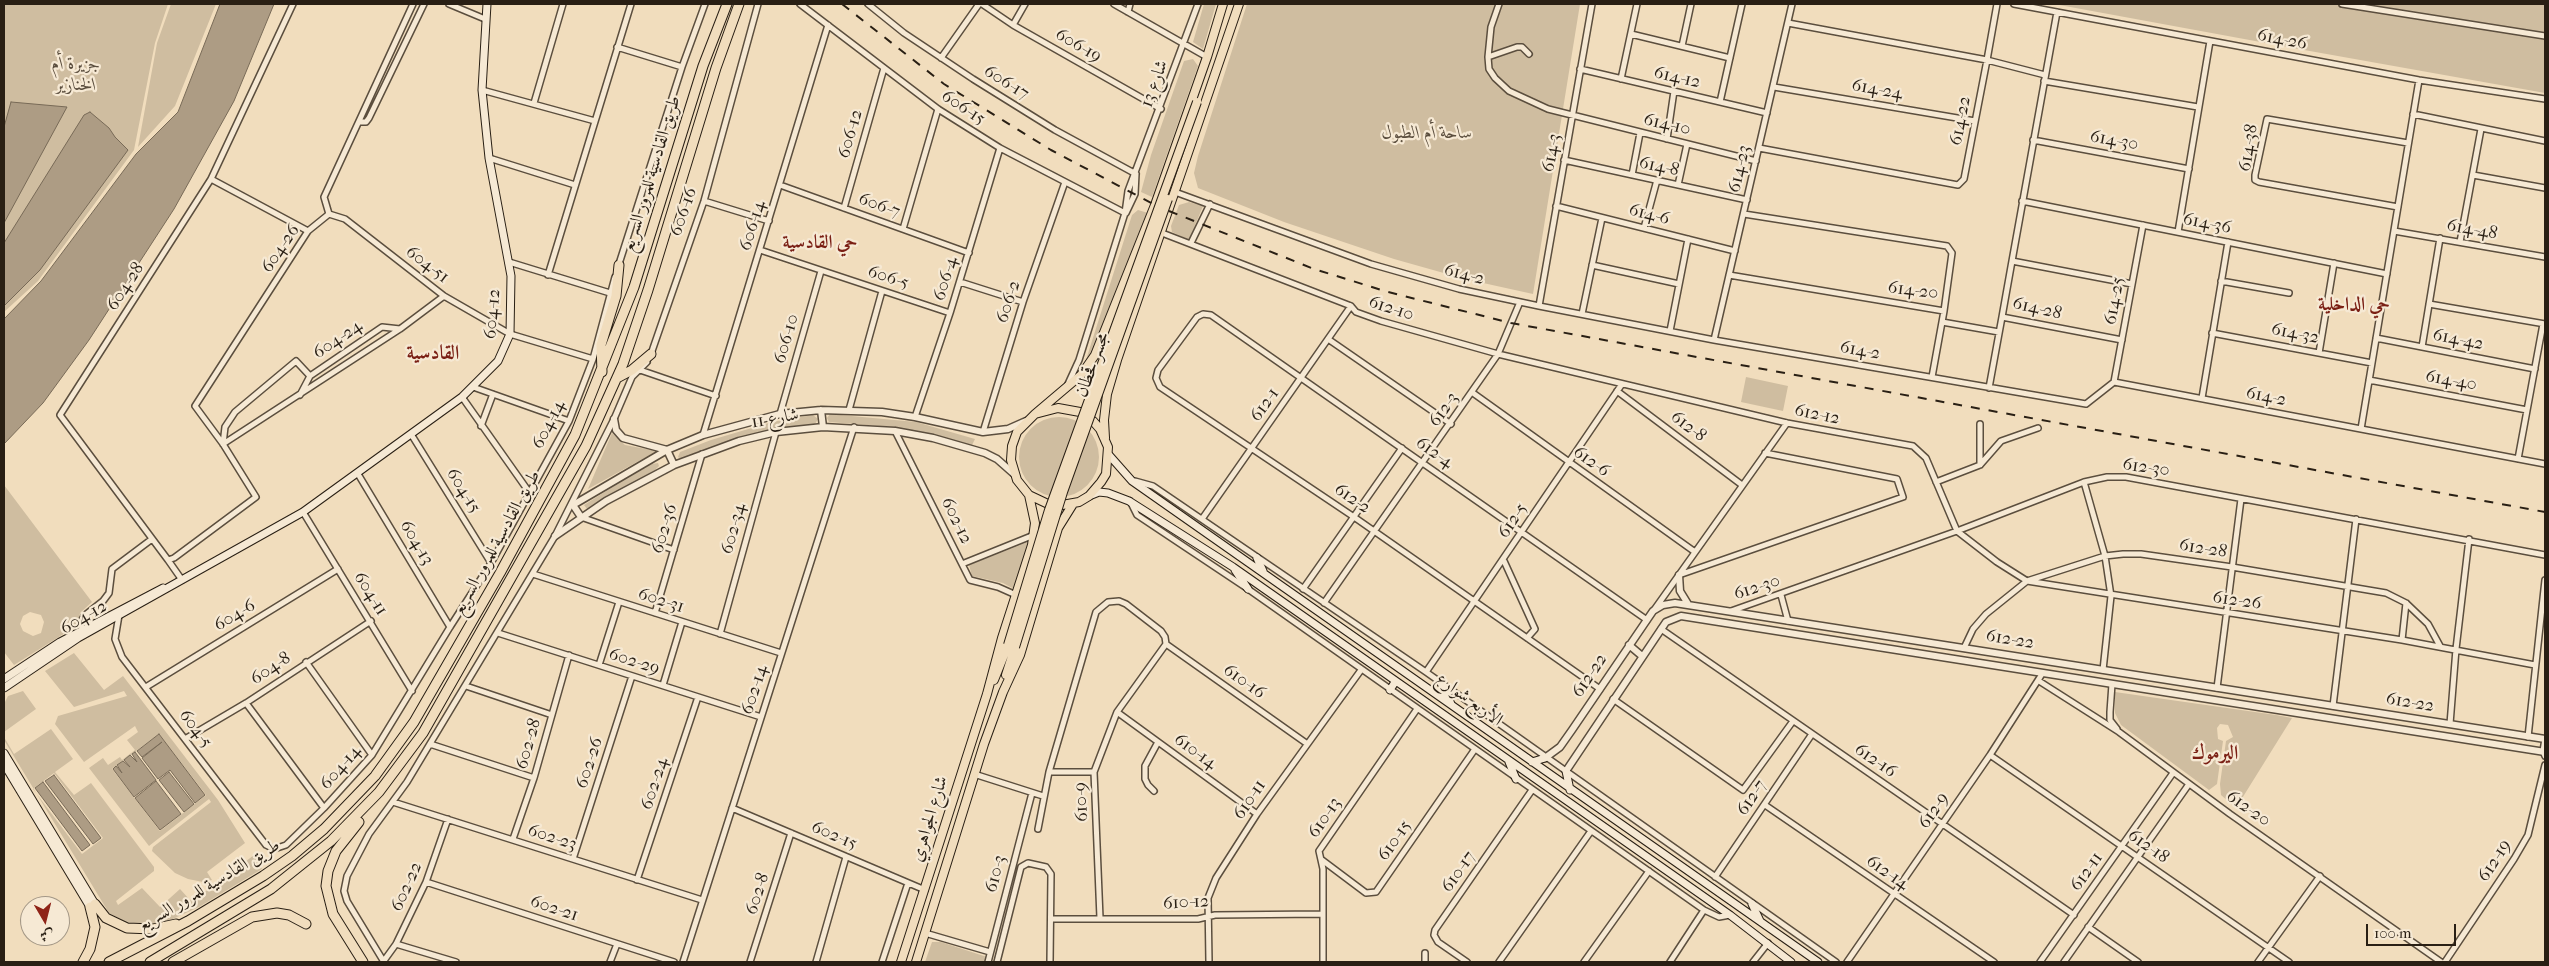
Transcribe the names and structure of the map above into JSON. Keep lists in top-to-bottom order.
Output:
{
  "streets": {
    "highway": ["طريق القادسية للمرور السريع"],
    "main road": [
      "604-12",
      "مجسر قحطان",
      "الأربع شوارع",
      "شارع الجواهري"
    ],
    "street": [
      "614-26",
      "606-19",
      "614-12",
      "606-17",
      "شارع 13",
      "614-24",
      "606-15",
      "614-22",
      "614-10",
      "606-12",
      "614-30",
      "614-38",
      "614-3",
      "614-8",
      "614-23",
      "606-7",
      "606-16",
      "614-6",
      "614-36",
      "606-14",
      "614-48",
      "604-26",
      "604-51",
      "614-2",
      "606-5",
      "606-4",
      "604-28",
      "614-20",
      "614-25",
      "606-2",
      "612-10",
      "614-28",
      "614-32",
      "606-10",
      "604-24",
      "614-42",
      "614-40",
      "612-1",
      "612-3",
      "612-12",
      "شارع 11",
      "604-14",
      "612-8",
      "612-4",
      "612-6",
      "612-30",
      "604-15",
      "612-2",
      "602-12",
      "612-5",
      "602-36",
      "602-34",
      "604-13",
      "612-28",
      "604-11",
      "602-31",
      "612-26",
      "604-6",
      "612-22",
      "602-29",
      "604-8",
      "610-16",
      "602-14",
      "604-5",
      "602-28",
      "610-14",
      "612-16",
      "602-26",
      "602-24",
      "612-7",
      "610-11",
      "610-9",
      "612-20",
      "612-9",
      "610-13",
      "602-15",
      "602-23",
      "610-15",
      "612-18",
      "612-19",
      "610-17",
      "612-11",
      "612-14",
      "610-3",
      "602-22",
      "602-8",
      "610-12",
      "602-21"
    ]
  },
  "crossings": [
    ["614-26", "614-28"],
    ["606-19", "شارع 13"],
    ["614-12", "614-3"],
    ["614-12", "614-23"],
    ["606-17", "شارع 13"],
    ["شارع 13", "606-15"],
    ["614-24", "614-22"],
    ["614-24", "614-23"],
    ["606-15", "606-12"],
    ["606-15", "606-14"],
    ["606-15", "606-4"],
    ["606-15", "606-2"],
    ["614-22", "614-23"],
    ["614-10", "614-3"],
    ["614-10", "614-23"],
    ["606-12", "606-7"],
    ["614-30", "614-28"],
    ["614-3", "614-8"],
    ["614-3", "614-6"],
    ["614-3", "614-2"],
    ["614-8", "614-23"],
    ["614-23", "614-6"],
    ["614-23", "614-2"],
    ["614-23", "614-20"],
    ["606-7", "606-14"],
    ["606-7", "606-4"],
    ["606-16", "شارع 11"],
    ["606-16", "602-31"],
    ["606-16", "602-29"],
    ["606-16", "602-23"],
    ["606-16", "602-22"],
    ["614-36", "614-25"],
    ["614-36", "614-28"],
    ["606-14", "606-5"],
    ["606-14", "شارع 11"],
    ["604-26", "604-51"],
    ["604-26", "604-28"],
    ["604-26", "604-24"],
    ["604-51", "604-12"],
    ["604-51", "604-14"],
    ["614-2", "614-25"],
    ["614-2", "612-3"],
    ["606-5", "606-4"],
    ["606-5", "606-10"],
    ["606-4", "شارع 11"],
    ["604-28", "604-12"],
    ["614-25", "614-28"],
    ["606-2", "شارع 11"],
    ["612-10", "612-1"],
    ["612-10", "612-3"],
    ["612-10", "612-12"],
    ["612-10", "612-5"],
    ["604-12", "604-15"],
    ["604-12", "604-13"],
    ["604-12", "604-11"],
    ["604-12", "604-5"],
    ["606-10", "شارع 11"],
    ["مجسر قحطان", "شارع الجواهري"],
    ["612-1", "612-4"],
    ["612-1", "612-2"],
    ["612-3", "612-4"],
    ["612-3", "612-6"],
    ["612-3", "612-2"],
    ["612-12", "612-30"],
    ["612-12", "612-5"],
    ["شارع 11", "602-12"],
    ["شارع 11", "602-36"],
    ["شارع 11", "602-34"],
    ["شارع 11", "602-14"],
    ["604-14", "604-15"],
    ["604-14", "604-13"],
    ["604-14", "604-11"],
    ["604-14", "604-5"],
    ["612-8", "612-5"],
    ["612-4", "612-2"],
    ["612-4", "612-5"],
    ["612-4", "612-22"],
    ["612-6", "612-5"],
    ["612-30", "612-22"],
    ["612-2", "612-5"],
    ["612-2", "612-22"],
    ["602-36", "602-31"],
    ["602-34", "602-31"],
    ["612-28", "612-26"],
    ["604-11", "604-6"],
    ["604-11", "604-8"],
    ["602-31", "602-14"],
    ["604-6", "604-5"],
    ["612-22", "612-16"],
    ["612-22", "612-7"],
    ["612-22", "612-20"],
    ["612-22", "612-9"],
    ["602-29", "602-14"],
    ["602-29", "602-28"],
    ["602-29", "602-26"],
    ["602-29", "602-24"],
    ["604-8", "604-5"],
    ["610-16", "610-11"],
    ["610-16", "610-9"],
    ["602-14", "602-15"],
    ["602-14", "602-23"],
    ["602-28", "602-23"],
    ["610-14", "610-11"],
    ["610-14", "610-9"],
    ["612-16", "612-7"],
    ["612-16", "612-9"],
    ["612-16", "612-11"],
    ["602-26", "602-23"],
    ["602-24", "602-23"],
    ["612-7", "612-14"],
    ["610-11", "610-12"],
    ["610-9", "610-12"],
    ["612-20", "612-9"],
    ["612-20", "612-11"],
    ["612-9", "612-18"],
    ["612-9", "612-14"],
    ["610-13", "610-15"],
    ["610-13", "610-12"],
    ["شارع الجواهري", "602-15"],
    ["602-15", "602-8"],
    ["602-23", "602-22"],
    ["612-18", "612-11"],
    ["602-22", "602-21"]
  ],
  "districts": [
    "حي القادسية",
    "حي الداخلية",
    "القادسية",
    "اليرموك"
  ],
  "parks": ["جزيرة أم الخنازير", "ساحة أم الطبول"],
  "scale_bar": "100 m",
  "north": "bottom"
}
